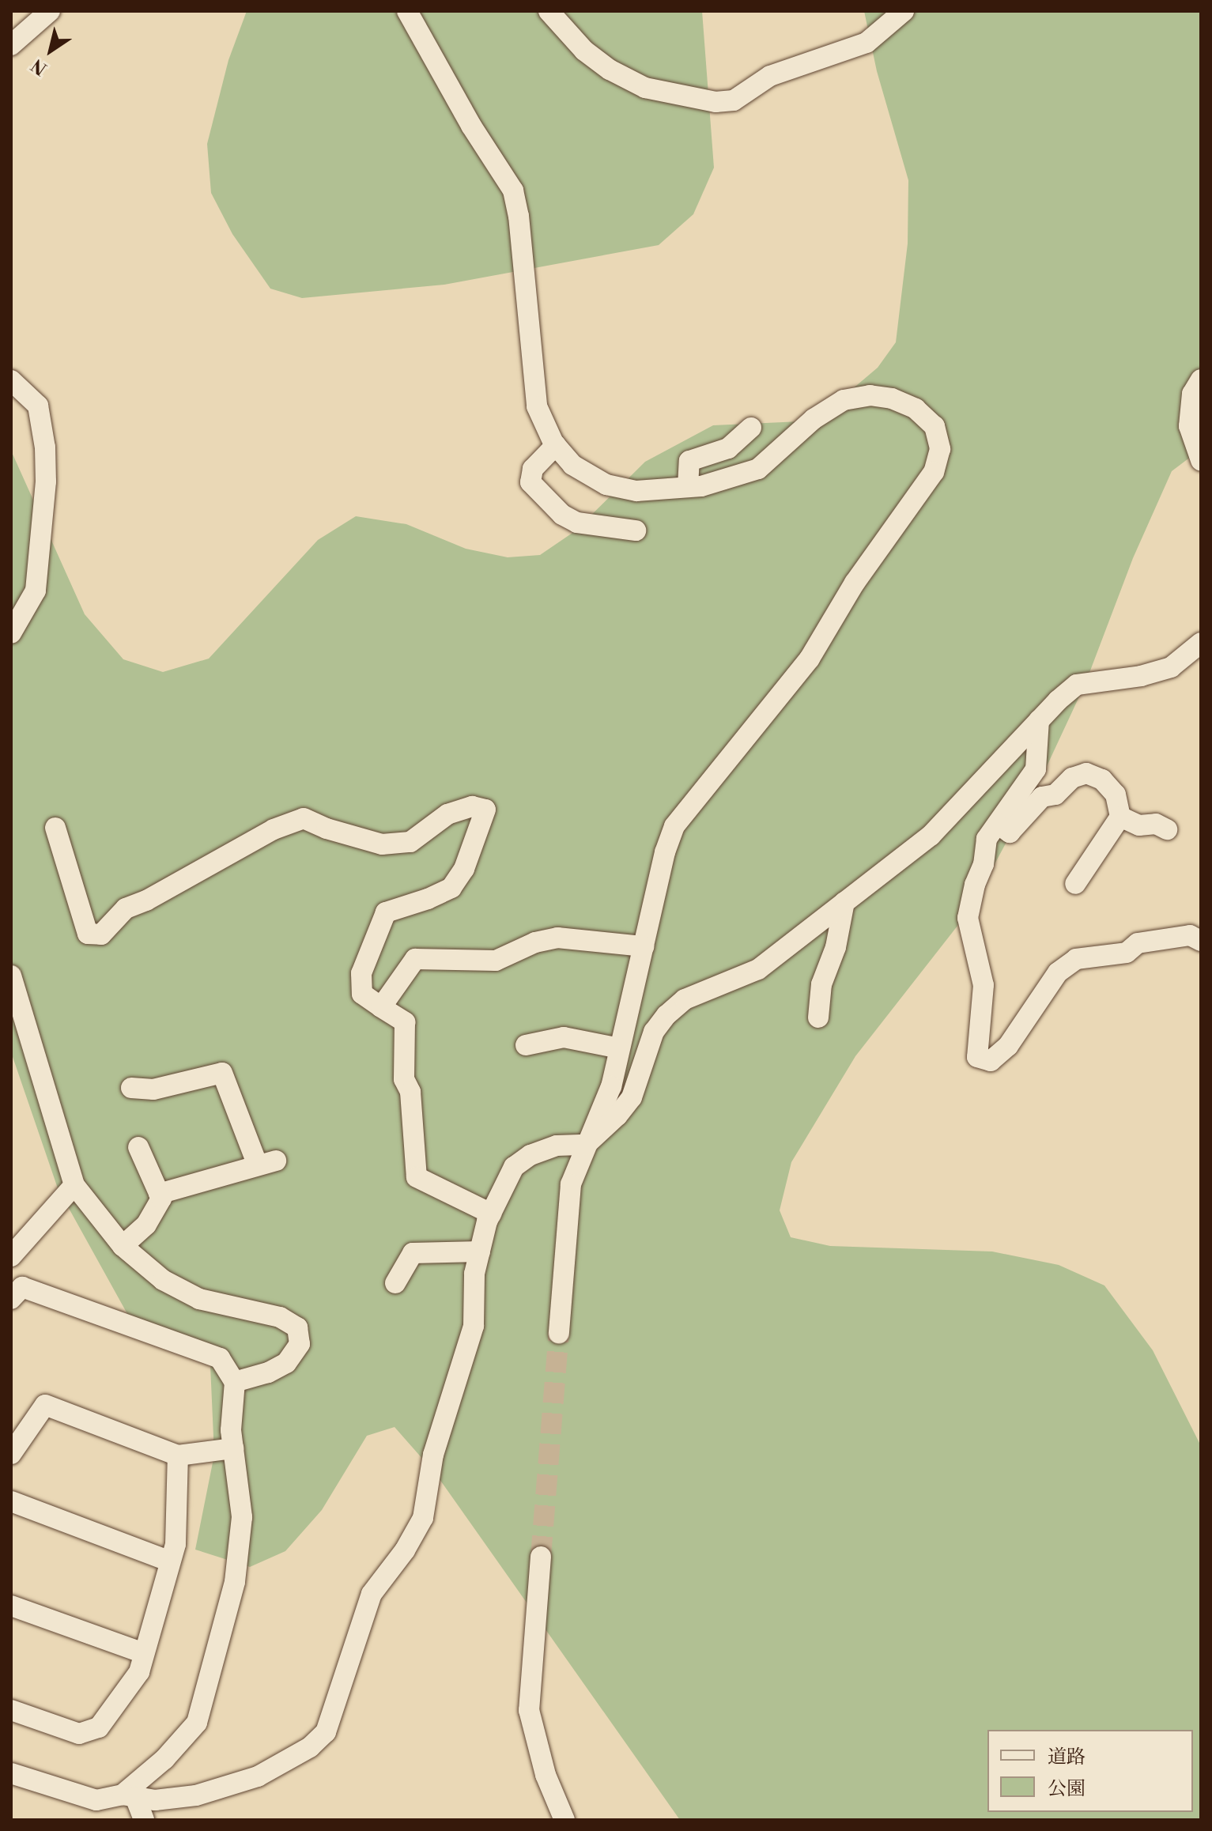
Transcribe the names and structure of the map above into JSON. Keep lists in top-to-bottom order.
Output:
{
  "legend": ["道路", "公園"],
  "north": "bottom left"
}
